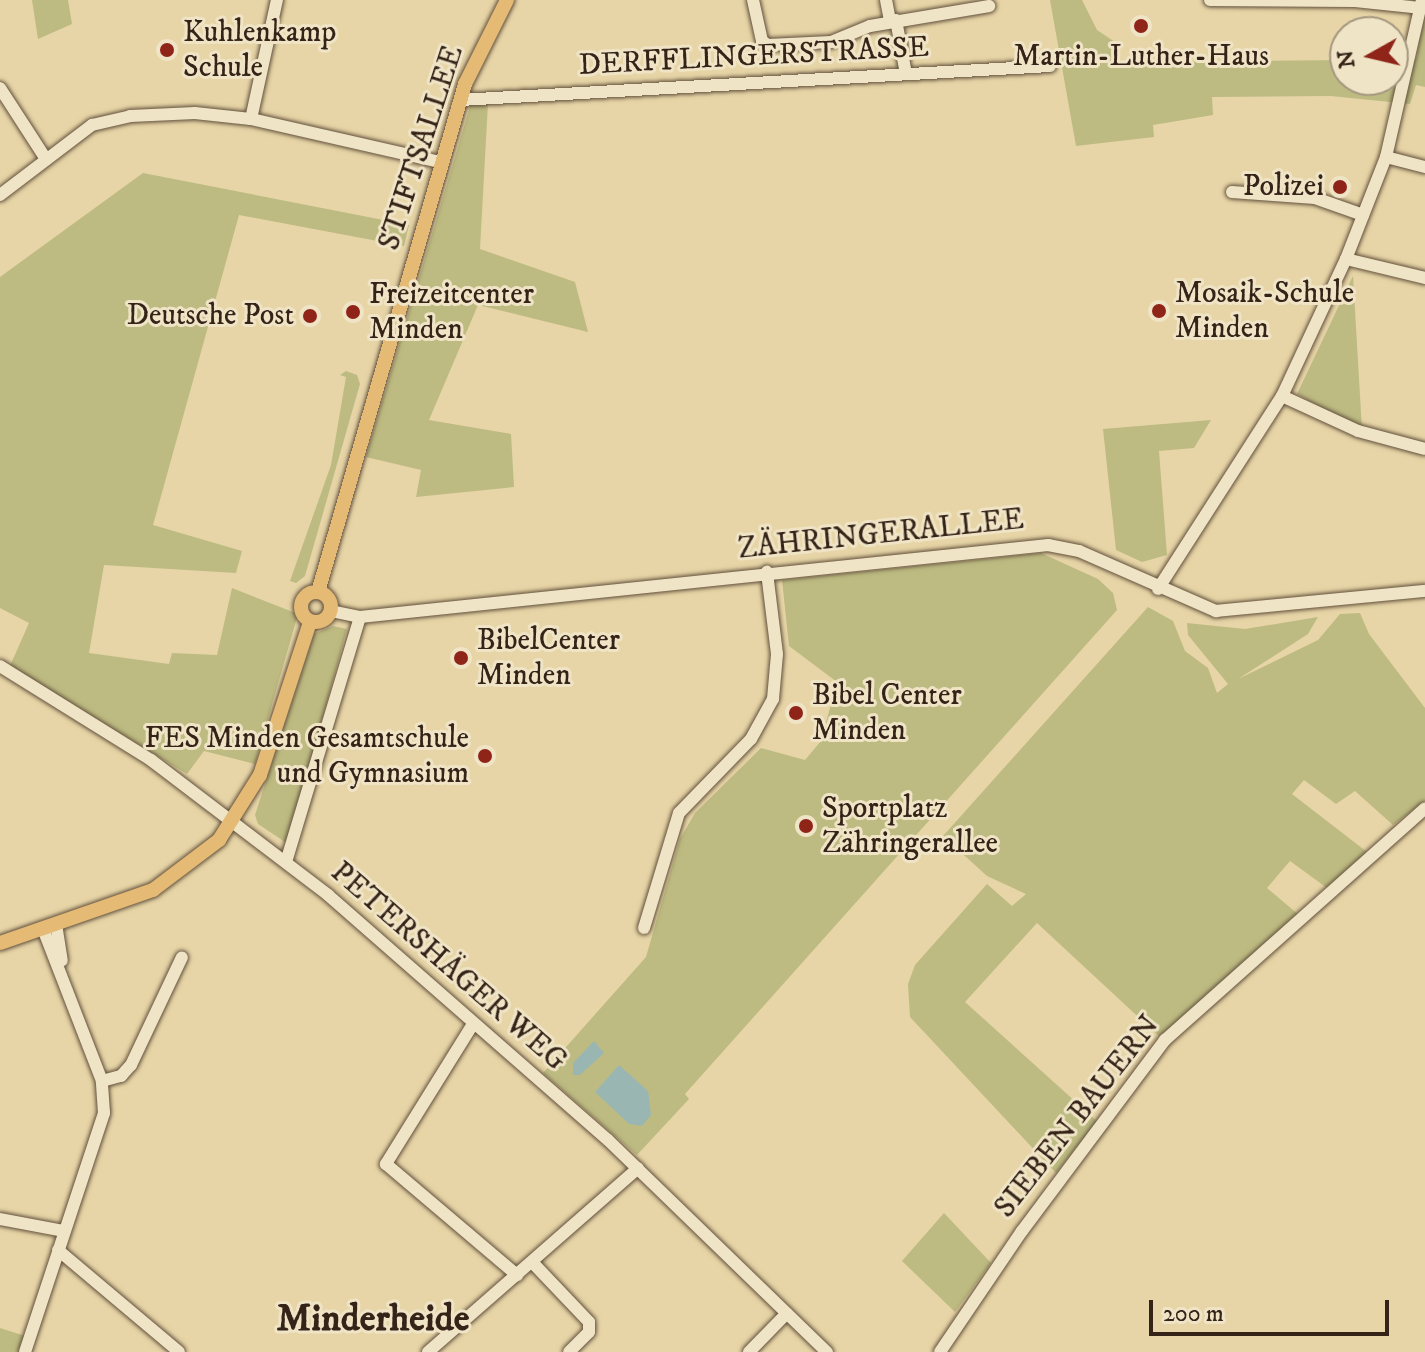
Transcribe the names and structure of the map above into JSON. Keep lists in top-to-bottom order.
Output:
{
  "streets": {
    "main road": ["STIFTSALLEE"],
    "street": [
      "DERFFLINGERSTRASSE",
      "ZÄHRINGERALLEE",
      "PETERSHÄGER WEG",
      "SIEBEN BAUERN"
    ]
  },
  "crossings": [
    ["DERFFLINGERSTRASSE", "STIFTSALLEE"],
    ["STIFTSALLEE", "ZÄHRINGERALLEE"]
  ],
  "districts": ["Minderheide"],
  "places": [
    "Martin-Luther-Haus",
    "Kuhlenkamp Schule",
    "Polizei",
    "Mosaik-Schule Minden",
    "Freizeitcenter Minden",
    "Deutsche Post",
    "BibelCenter Minden",
    "Bibel Center Minden",
    "FES Minden Gesamtschule und Gymnasium",
    "Sportplatz Zähringerallee"
  ],
  "scale_bar": "200 m",
  "north": "left"
}
